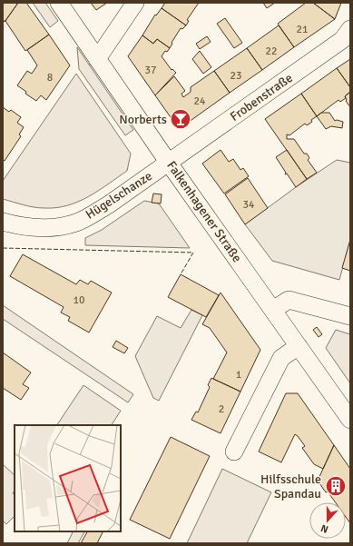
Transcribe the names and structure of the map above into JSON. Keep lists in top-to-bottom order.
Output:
{
  "streets": {
    "street": ["Frobenstraße", "Hügelschanze", "Falkenhagener Straße"]
  },
  "crossings": [
    ["Frobenstraße", "Hügelschanze"],
    ["Frobenstraße", "Falkenhagener Straße"],
    ["Hügelschanze", "Falkenhagener Straße"]
  ],
  "places": {
    "bar": ["Norberts"],
    "building": ["Hilfsschule Spandau"]
  },
  "house_numbers": [
    "21",
    "22",
    "37",
    "23",
    "8",
    "24",
    "34",
    "10",
    "1",
    "2"
  ],
  "north": "bottom"
}
